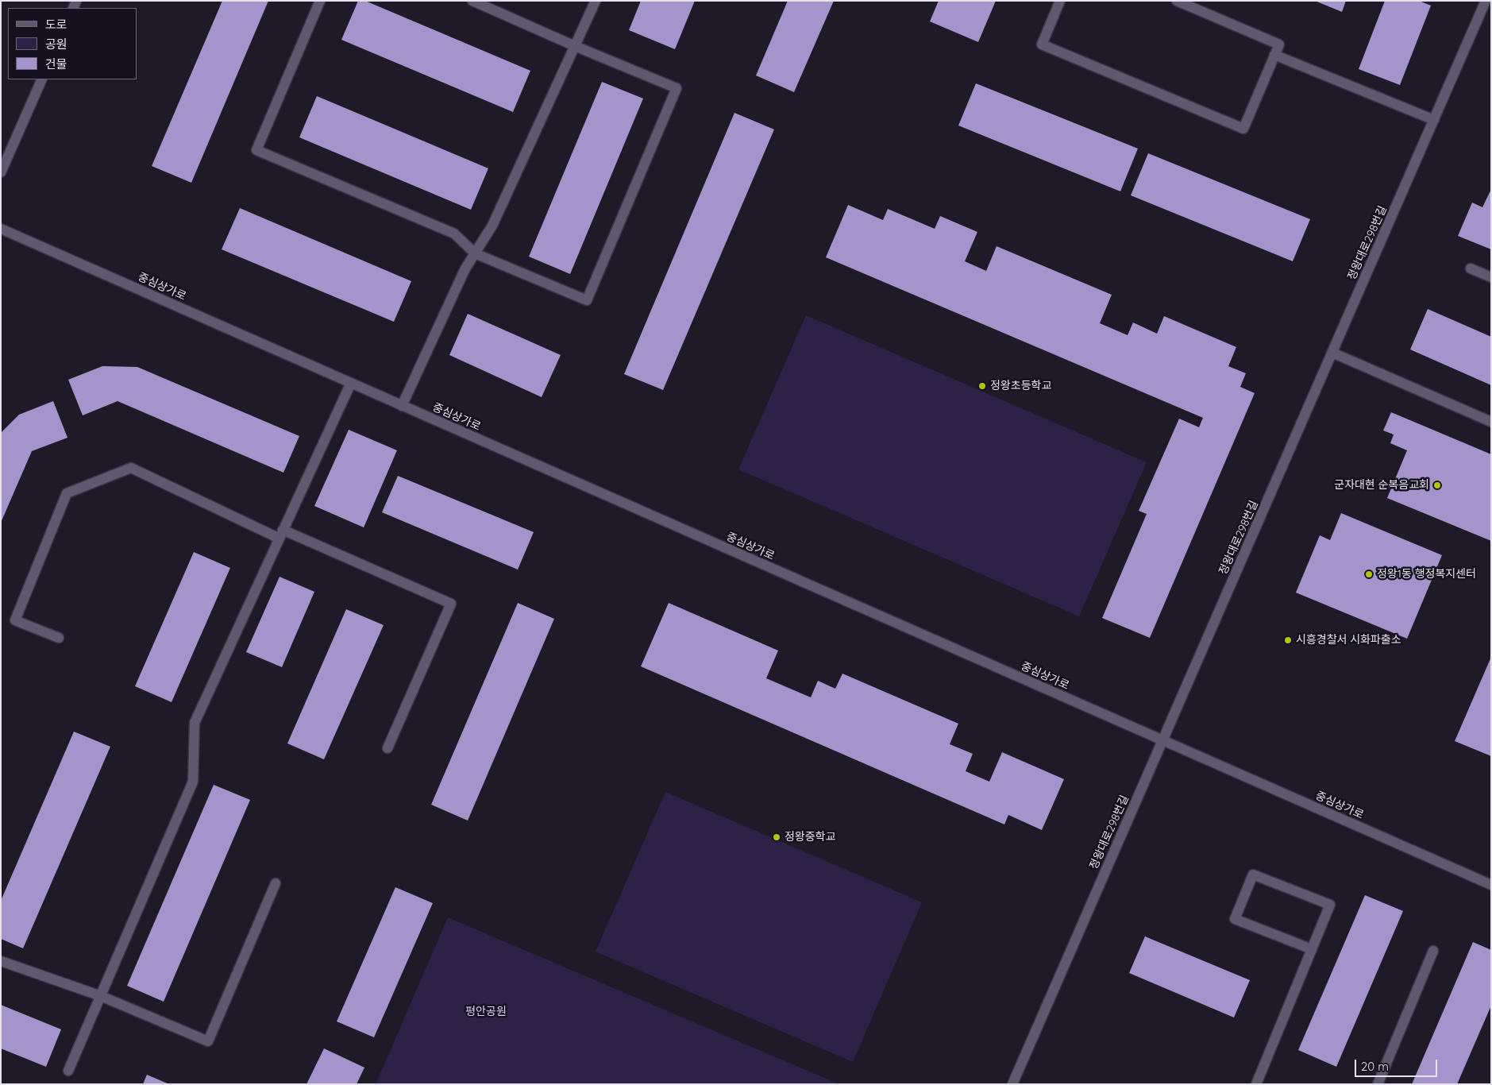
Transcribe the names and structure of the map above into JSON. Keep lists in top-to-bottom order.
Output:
{
  "streets": {
    "street": ["정왕대로298번길", "중심상가로"]
  },
  "crossings": [
    ["정왕대로298번길", "중심상가로"]
  ],
  "parks": ["평안공원"],
  "places": [
    "정왕초등학교",
    "군자대현 순복음교회",
    "정왕1동 행정복지센터",
    "시흥경찰서 시화파출소",
    "정왕중학교"
  ],
  "legend": ["도로", "공원", "건물"],
  "scale_bar": "20 m"
}
